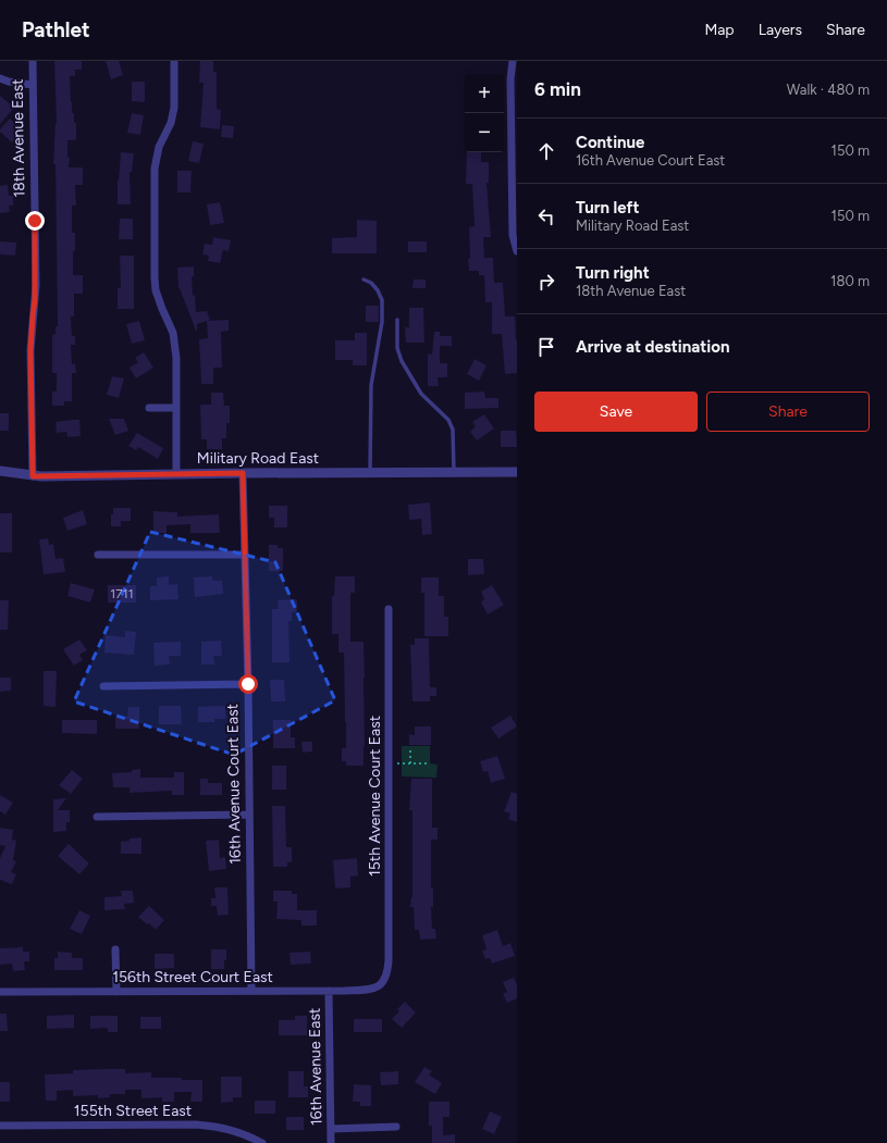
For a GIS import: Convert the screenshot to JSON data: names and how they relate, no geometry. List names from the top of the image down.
{
  "streets": {
    "street": [
      "18th Avenue East",
      "Military Road East",
      "16th Avenue Court East",
      "15th Avenue Court East",
      "156th Street Court East",
      "16th Avenue East",
      "155th Street East"
    ]
  },
  "crossings": [
    ["18th Avenue East", "Military Road East"],
    ["Military Road East", "16th Avenue Court East"],
    ["16th Avenue Court East", "156th Street Court East"],
    ["15th Avenue Court East", "156th Street Court East"],
    ["156th Street Court East", "16th Avenue East"]
  ],
  "house_numbers": ["1711"],
  "page": {
    "header": "Pathlet",
    "nav": ["Map", "Layers", "Share"],
    "heading": ["6 min", "Walk · 480 m"],
    "map_buttons": ["+", "−"],
    "list": [
      ["Continue", "16th Avenue Court East", "150 m"],
      ["Turn left", "Military Road East", "150 m"],
      ["Turn right", "18th Avenue East", "180 m"],
      "Arrive at destination"
    ],
    "buttons": ["Save", "Share"]
  }
}
